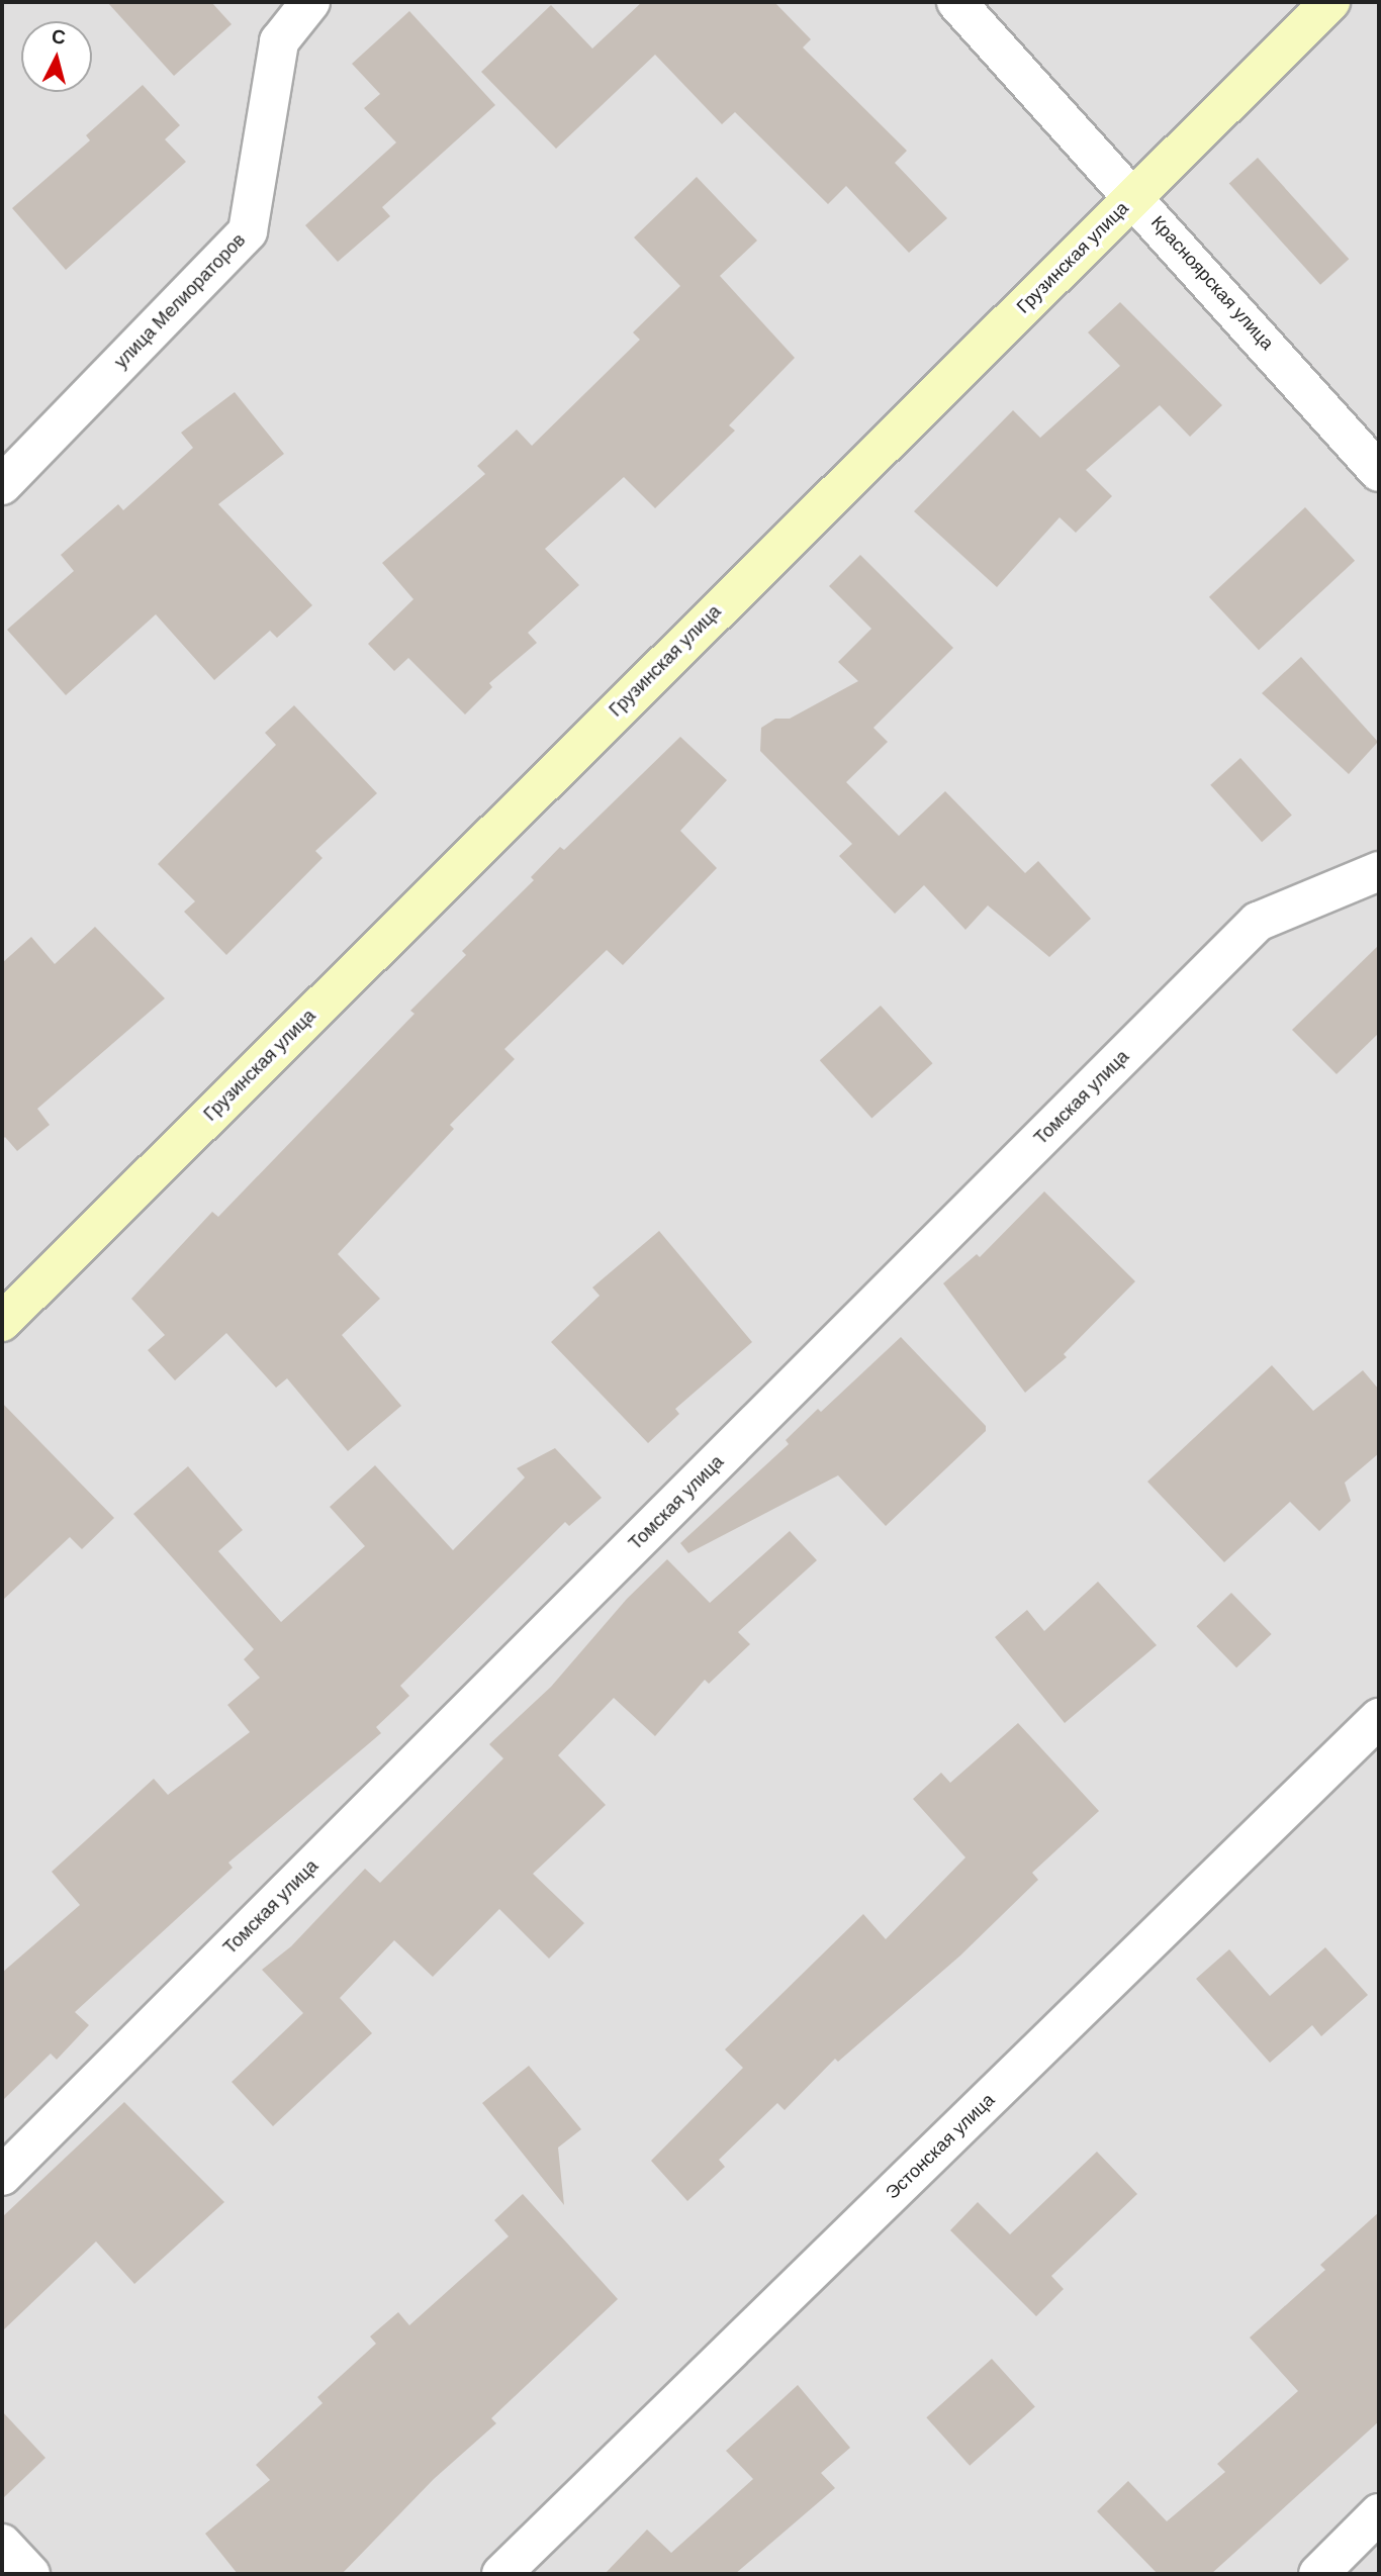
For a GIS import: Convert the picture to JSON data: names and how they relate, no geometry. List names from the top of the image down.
{
  "streets": {
    "main road": ["Грузинская улица"],
    "street": [
      "Красноярская улица",
      "улица Мелиораторов",
      "Томская улица",
      "Эстонская улица"
    ]
  },
  "crossings": [
    ["Грузинская улица", "Красноярская улица"]
  ],
  "north": "top"
}
